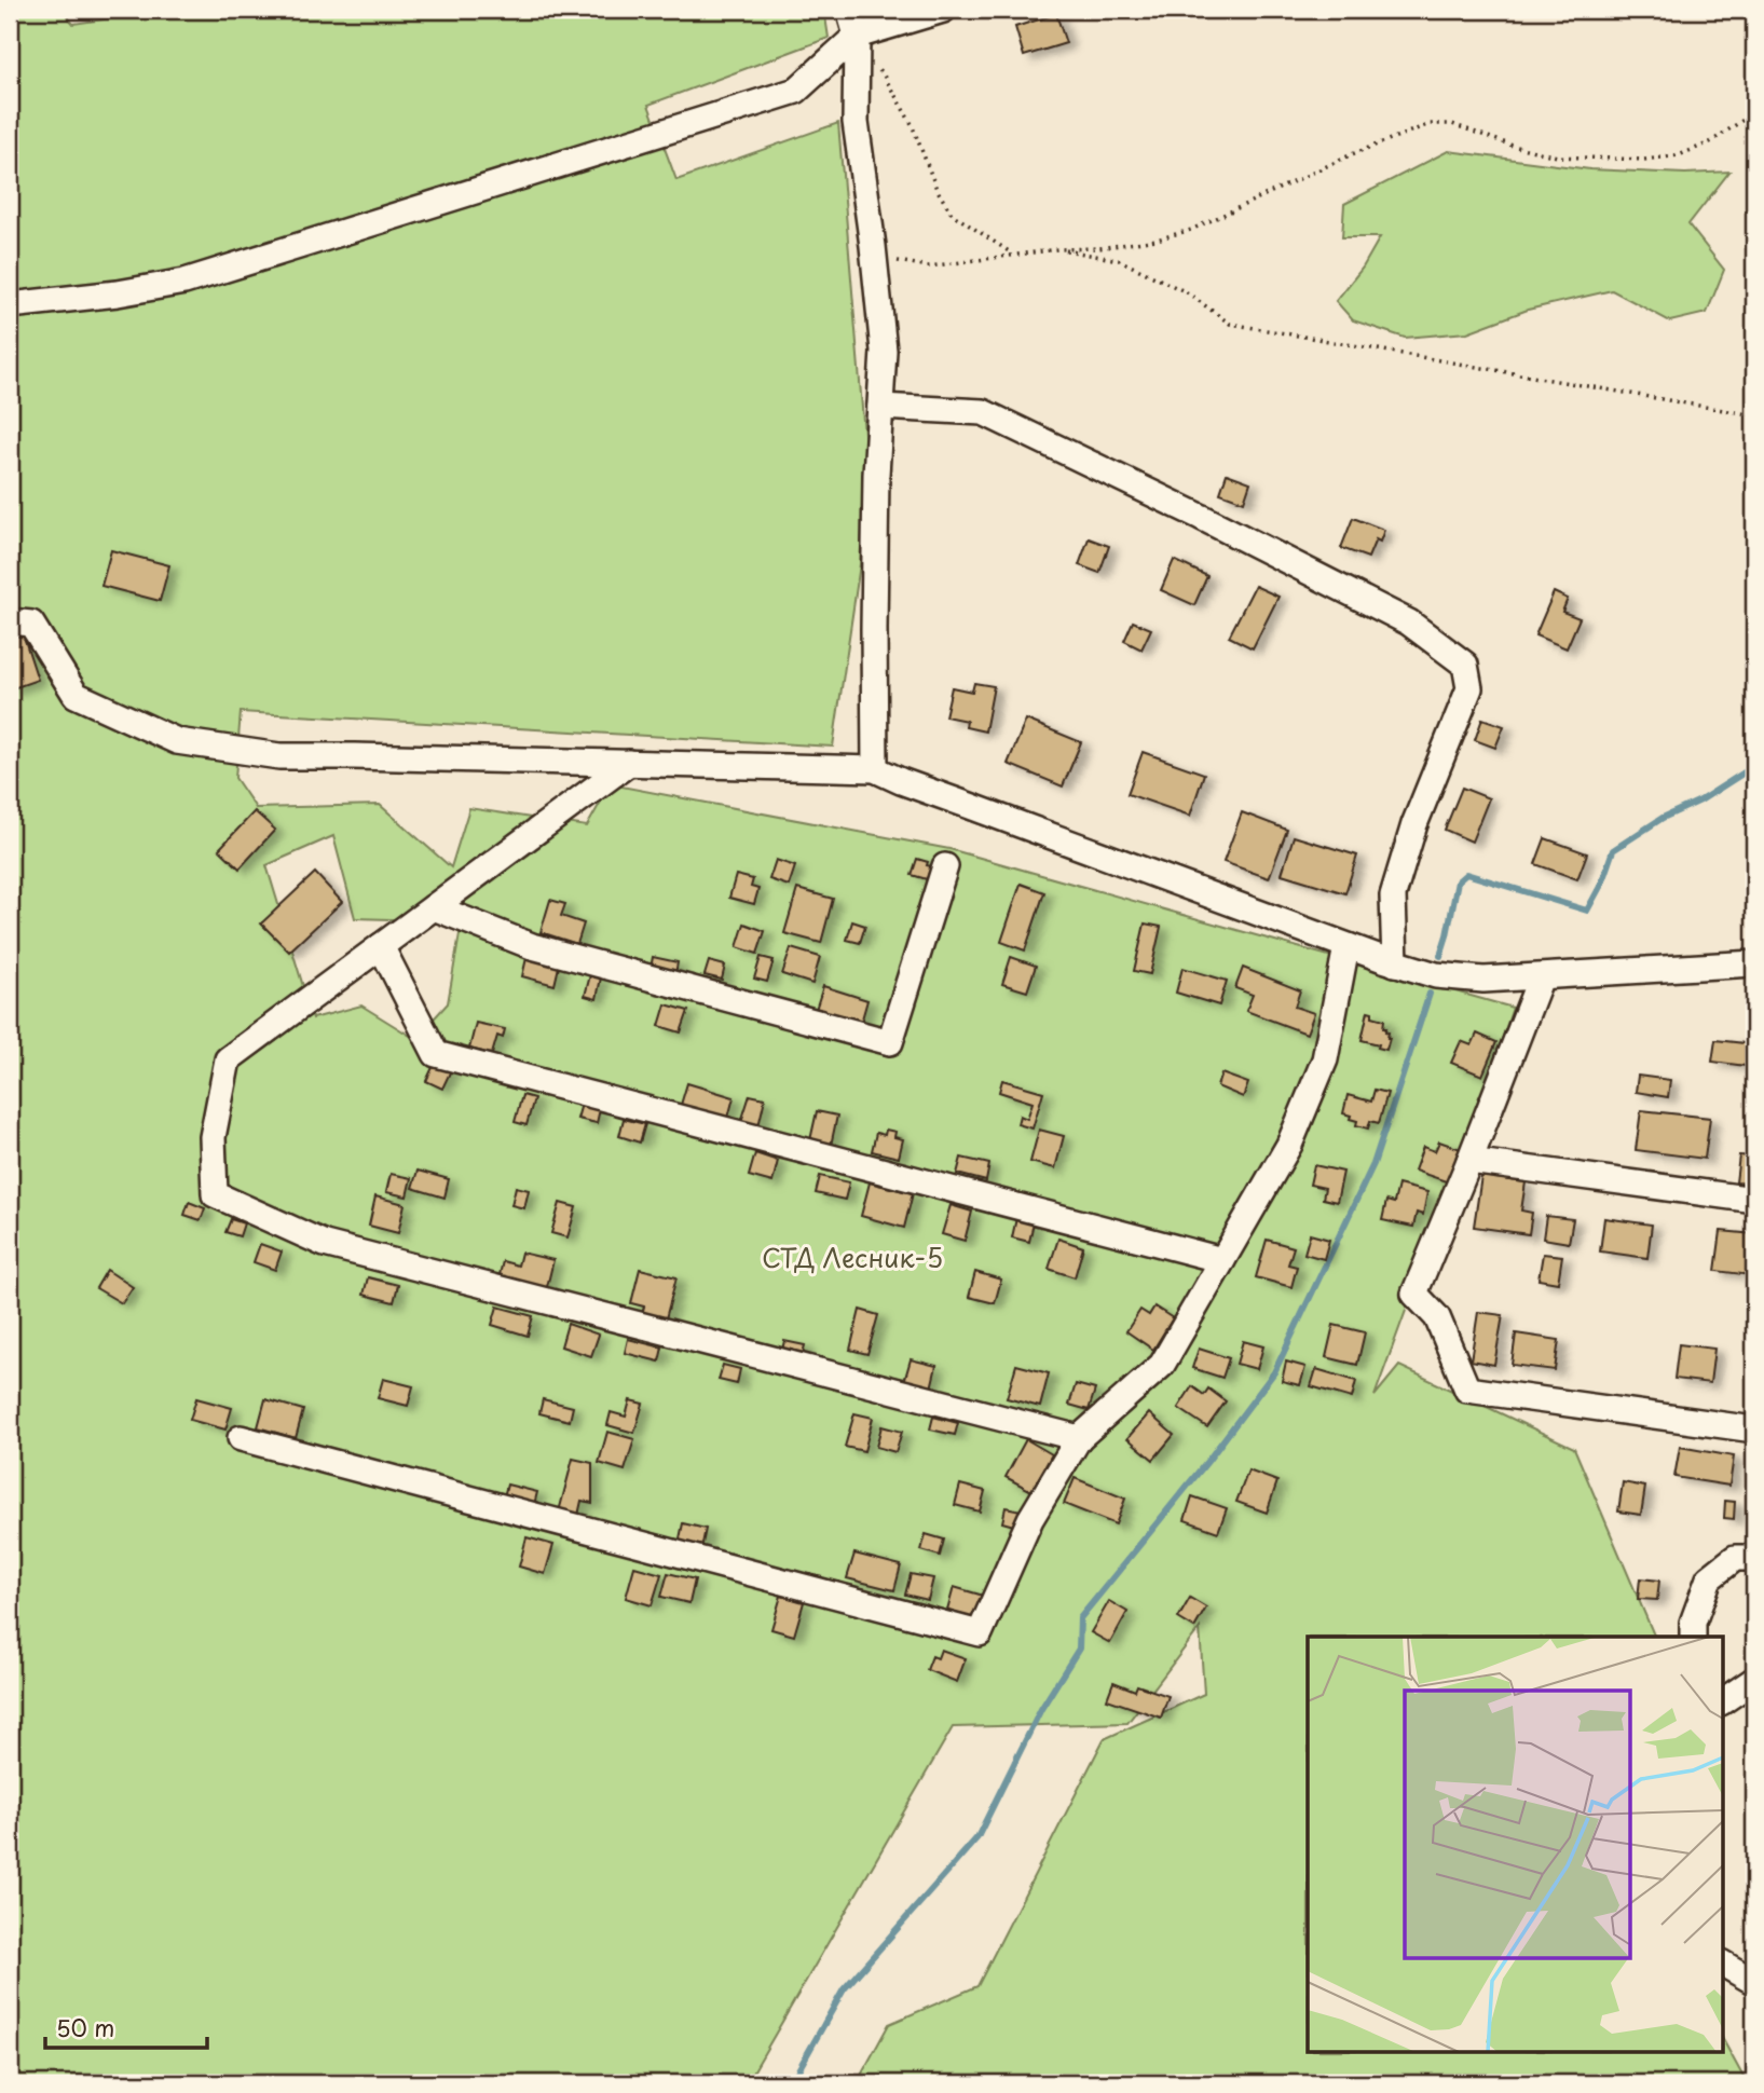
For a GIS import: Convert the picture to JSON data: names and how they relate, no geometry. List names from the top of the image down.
{
  "parks": ["СТД Лесник-5"],
  "scale_bar": "50 m"
}
